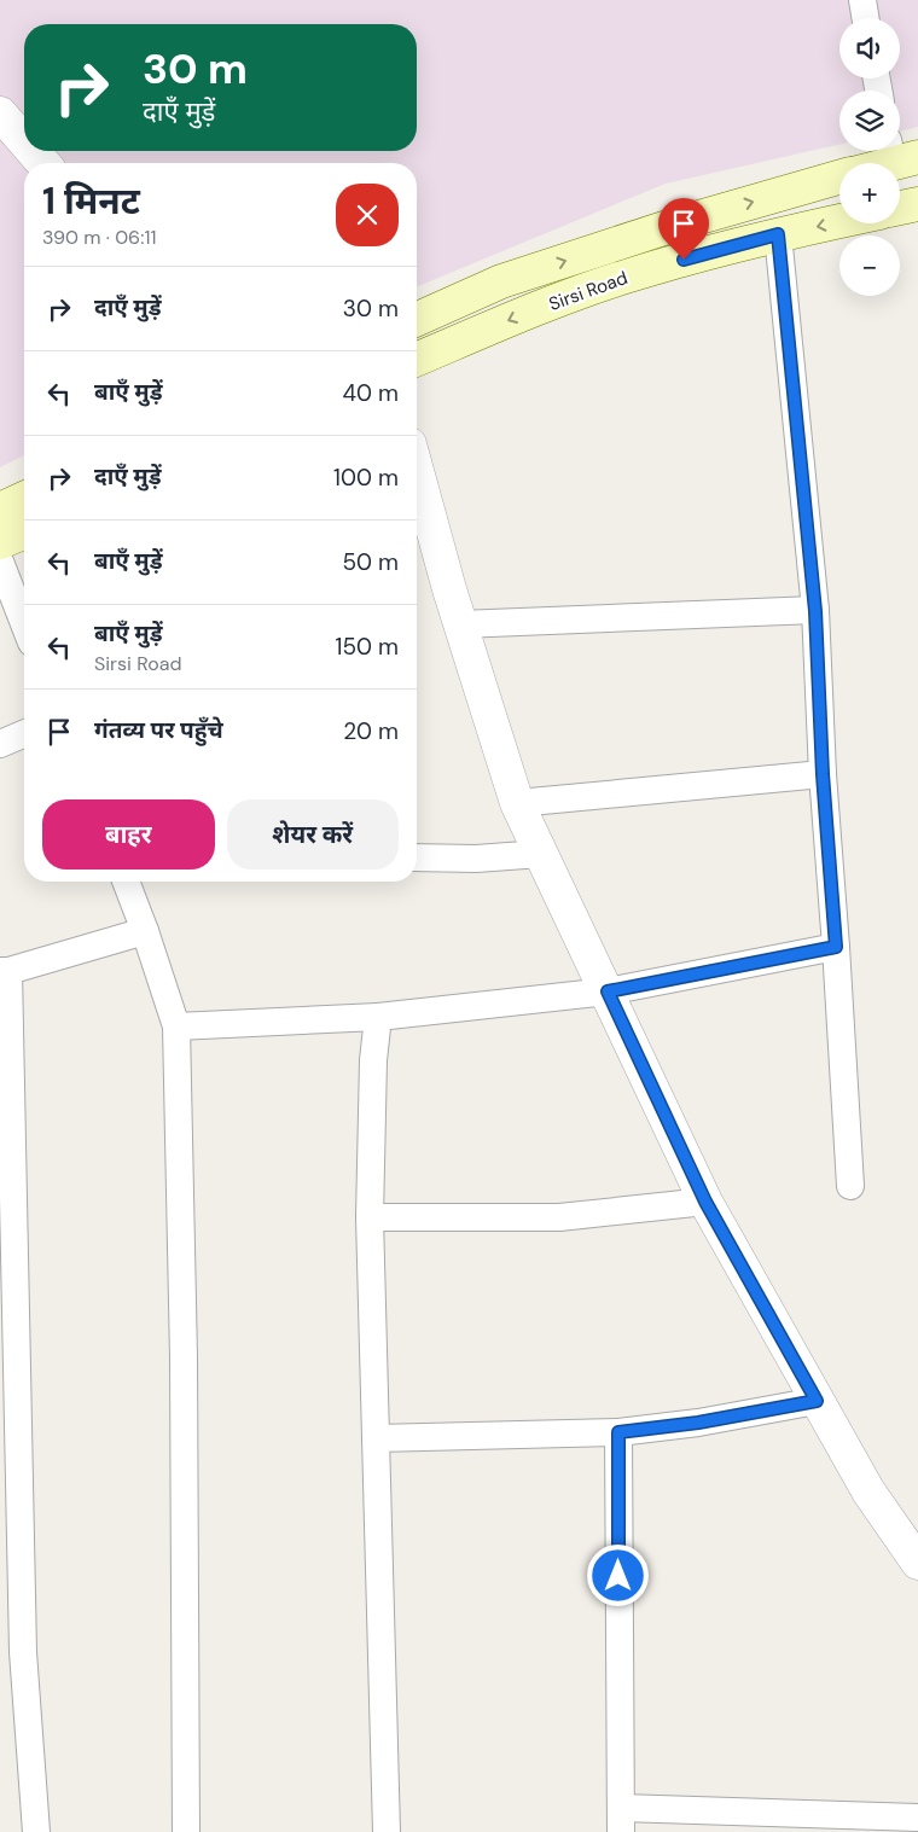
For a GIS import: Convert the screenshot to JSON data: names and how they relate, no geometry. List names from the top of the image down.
{
  "streets": {
    "main road": ["Sirsi Road"]
  },
  "page": {
    "map_buttons": ["+", "−"],
    "turn": ["30 m", "दाएँ मुड़ें"],
    "heading": ["1 मिनट", "390 m · 06:11"],
    "list": [
      {
        "name": "दाएँ मुड़ें",
        "value": "30 m"
      },
      {
        "name": "बाएँ मुड़ें",
        "value": "40 m"
      },
      {
        "name": "दाएँ मुड़ें",
        "value": "100 m"
      },
      {
        "name": "बाएँ मुड़ें",
        "value": "50 m"
      },
      {
        "name": "बाएँ मुड़ें",
        "note": "Sirsi Road",
        "value": "150 m"
      },
      {
        "name": "गंतव्य पर पहुँचे",
        "value": "20 m"
      }
    ],
    "buttons": ["बाहर", "शेयर करें"]
  }
}
